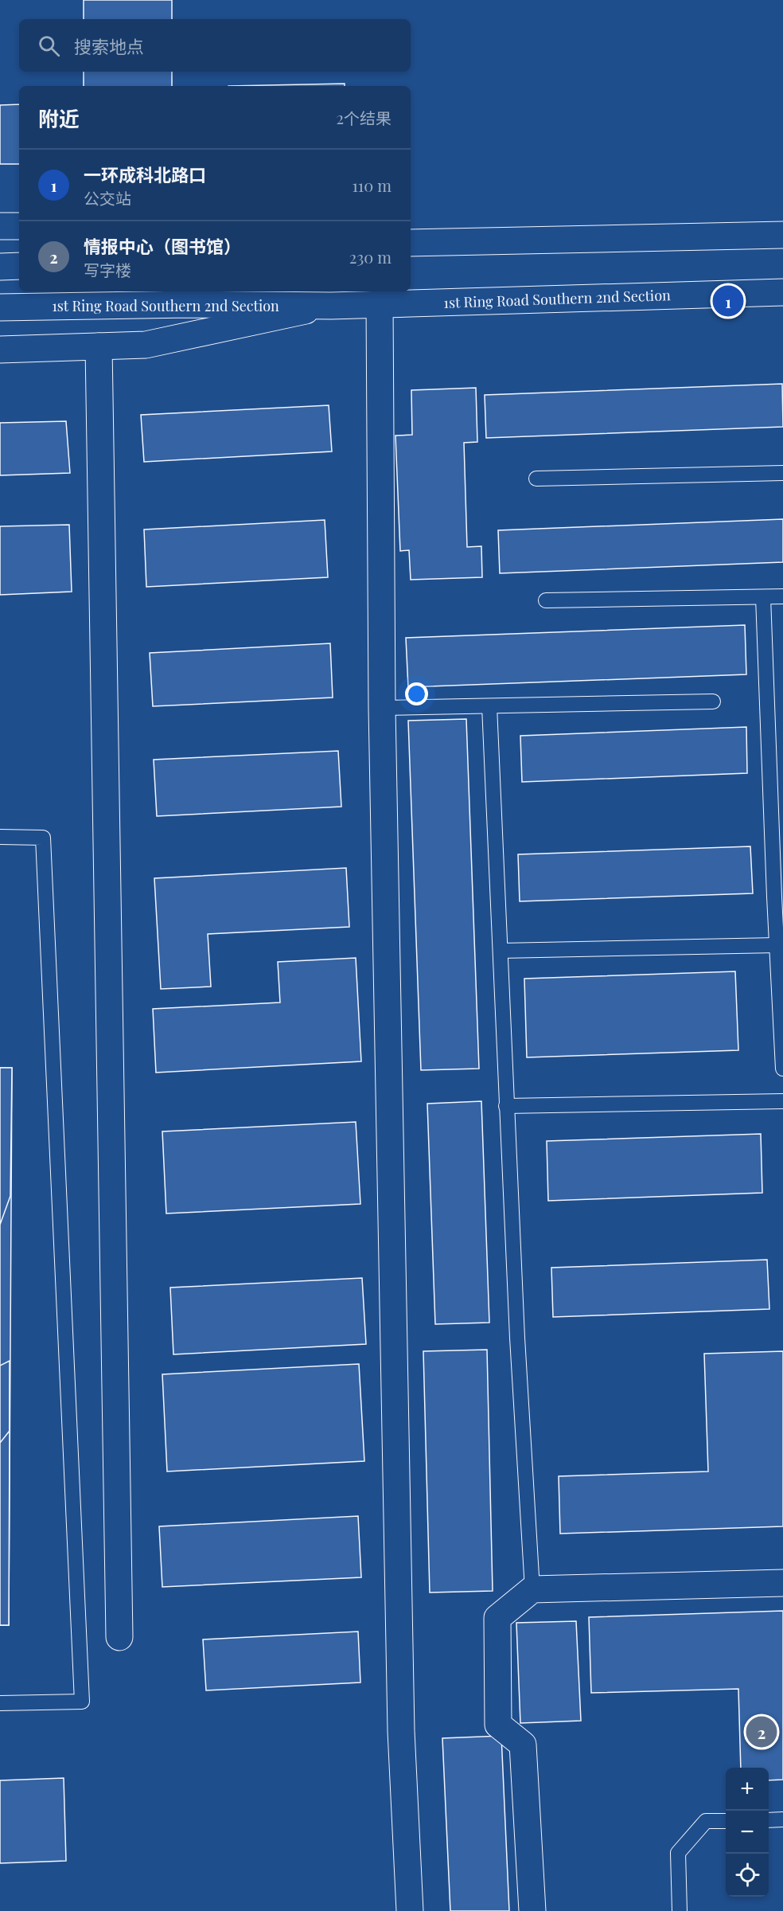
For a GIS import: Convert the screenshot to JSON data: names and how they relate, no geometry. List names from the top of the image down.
{
  "streets": {
    "street": ["1st Ring Road Southern 2nd Section"]
  },
  "page": {
    "search": "搜索地点",
    "heading": ["附近", "2个结果"],
    "list": [
      {
        "mark": "1",
        "name": "一环成科北路口",
        "note": "公交站",
        "value": "110 m"
      },
      {
        "mark": "2",
        "name": "情报中心（图书馆）",
        "note": "写字楼",
        "value": "230 m"
      }
    ],
    "pins": ["1", "2"],
    "map_buttons": ["+", "−"]
  }
}
